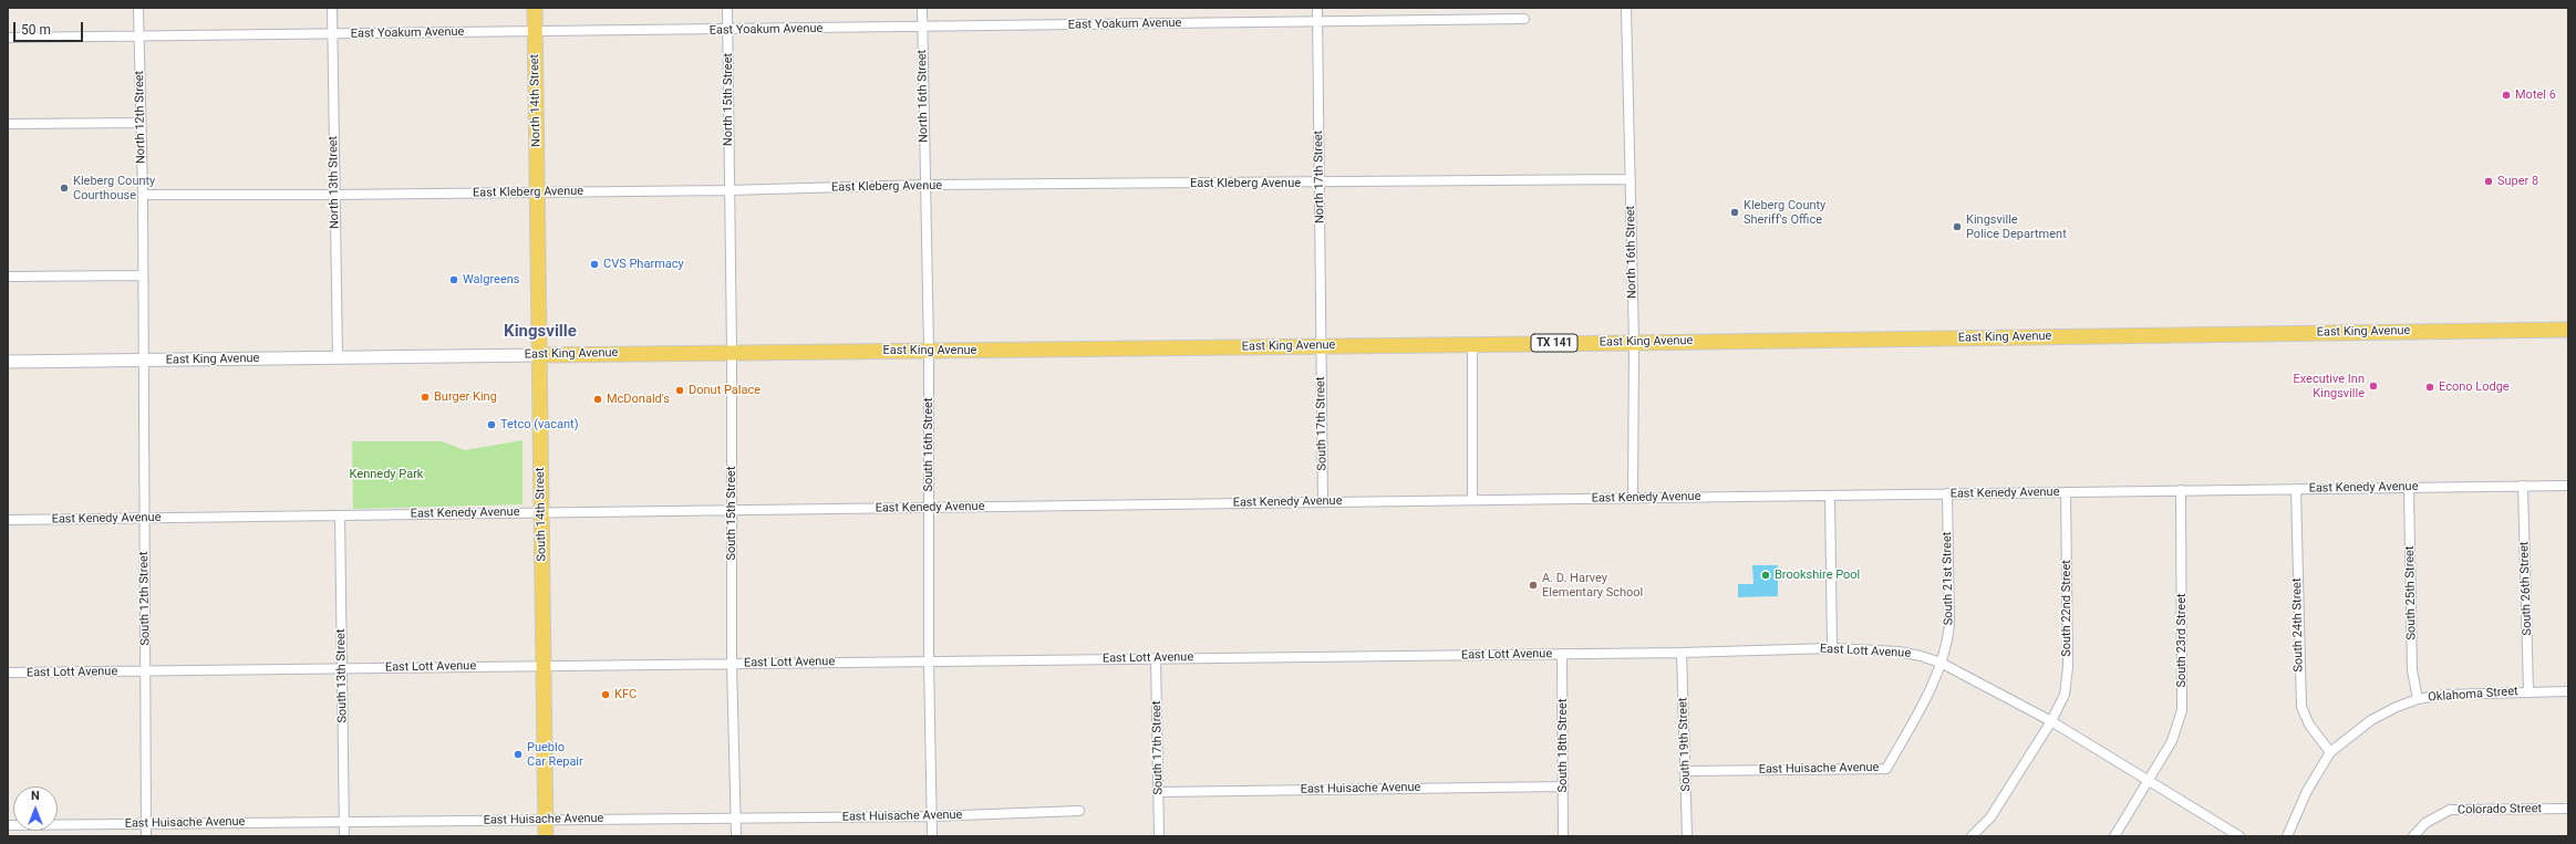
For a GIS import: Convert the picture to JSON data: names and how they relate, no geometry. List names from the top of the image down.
{
  "streets": {
    "main road": [
      "North 14th Street",
      "East King Avenue",
      "TX 141",
      "South 14th Street"
    ],
    "street": [
      "East Yoakum Avenue",
      "North 16th Street",
      "North 15th Street",
      "North 12th Street",
      "North 17th Street",
      "North 13th Street",
      "East Kleberg Avenue",
      "South 17th Street",
      "South 16th Street",
      "East Kenedy Avenue",
      "South 15th Street",
      "South 21st Street",
      "South 26th Street",
      "South 25th Street",
      "South 12th Street",
      "South 22nd Street",
      "South 24th Street",
      "South 23rd Street",
      "East Lott Avenue",
      "South 13th Street",
      "Oklahoma Street",
      "South 19th Street",
      "South 18th Street",
      "East Huisache Avenue",
      "Colorado Street"
    ]
  },
  "crossings": [
    ["East Yoakum Avenue", "North 16th Street"],
    ["East Yoakum Avenue", "North 15th Street"],
    ["East Yoakum Avenue", "North 14th Street"],
    ["East Yoakum Avenue", "North 12th Street"],
    ["East Yoakum Avenue", "North 17th Street"],
    ["East Yoakum Avenue", "North 13th Street"],
    ["North 16th Street", "East Kleberg Avenue"],
    ["North 16th Street", "East King Avenue"],
    ["North 16th Street", "South 16th Street"],
    ["North 16th Street", "East Kenedy Avenue"],
    ["North 15th Street", "East Kleberg Avenue"],
    ["North 15th Street", "South 15th Street"],
    ["North 14th Street", "East Kleberg Avenue"],
    ["North 14th Street", "South 14th Street"],
    ["North 12th Street", "East Kleberg Avenue"],
    ["North 12th Street", "East King Avenue"],
    ["North 12th Street", "South 12th Street"],
    ["North 17th Street", "East Kleberg Avenue"],
    ["North 17th Street", "East King Avenue"],
    ["North 17th Street", "South 17th Street"],
    ["North 13th Street", "East Kleberg Avenue"],
    ["North 13th Street", "East King Avenue"],
    ["East Kleberg Avenue", "South 16th Street"],
    ["East Kleberg Avenue", "South 15th Street"],
    ["East Kleberg Avenue", "South 14th Street"],
    ["East King Avenue", "South 17th Street"],
    ["East King Avenue", "South 16th Street"],
    ["East King Avenue", "South 15th Street"],
    ["East King Avenue", "South 14th Street"],
    ["East King Avenue", "South 12th Street"],
    ["South 17th Street", "East Kenedy Avenue"],
    ["South 17th Street", "East Lott Avenue"],
    ["South 17th Street", "East Huisache Avenue"],
    ["South 16th Street", "East Kenedy Avenue"],
    ["South 16th Street", "East Lott Avenue"],
    ["South 16th Street", "East Huisache Avenue"],
    ["East Kenedy Avenue", "South 15th Street"],
    ["East Kenedy Avenue", "South 14th Street"],
    ["East Kenedy Avenue", "South 21st Street"],
    ["East Kenedy Avenue", "South 26th Street"],
    ["East Kenedy Avenue", "South 25th Street"],
    ["East Kenedy Avenue", "South 12th Street"],
    ["East Kenedy Avenue", "South 22nd Street"],
    ["East Kenedy Avenue", "South 24th Street"],
    ["East Kenedy Avenue", "South 23rd Street"],
    ["East Kenedy Avenue", "South 13th Street"],
    ["South 15th Street", "East Lott Avenue"],
    ["South 15th Street", "East Huisache Avenue"],
    ["South 14th Street", "East Lott Avenue"],
    ["South 14th Street", "East Huisache Avenue"],
    ["South 21st Street", "East Lott Avenue"],
    ["South 21st Street", "East Huisache Avenue"],
    ["South 26th Street", "Oklahoma Street"],
    ["South 25th Street", "Oklahoma Street"],
    ["South 12th Street", "East Lott Avenue"],
    ["South 12th Street", "East Huisache Avenue"],
    ["South 22nd Street", "East Lott Avenue"],
    ["South 24th Street", "Oklahoma Street"],
    ["South 23rd Street", "East Lott Avenue"],
    ["East Lott Avenue", "South 13th Street"],
    ["East Lott Avenue", "South 19th Street"],
    ["East Lott Avenue", "South 18th Street"],
    ["East Lott Avenue", "East Huisache Avenue"],
    ["South 13th Street", "East Huisache Avenue"],
    ["South 19th Street", "East Huisache Avenue"],
    ["South 18th Street", "East Huisache Avenue"]
  ],
  "districts": ["Kingsville"],
  "parks": ["Kennedy Park"],
  "places": [
    "Motel 6",
    "Super 8",
    "Kleberg County Courthouse",
    "Kleberg County Sheriff's Office",
    "Kingsville Police Department",
    "CVS Pharmacy",
    "Walgreens",
    "Executive Inn Kingsville",
    "Econo Lodge",
    "Donut Palace",
    "Burger King",
    "McDonald's",
    "Tetco (vacant)",
    "Brookshire Pool",
    "A. D. Harvey Elementary School",
    "KFC",
    "Pueblo Car Repair"
  ],
  "scale_bar": "50 m",
  "north": "top"
}
